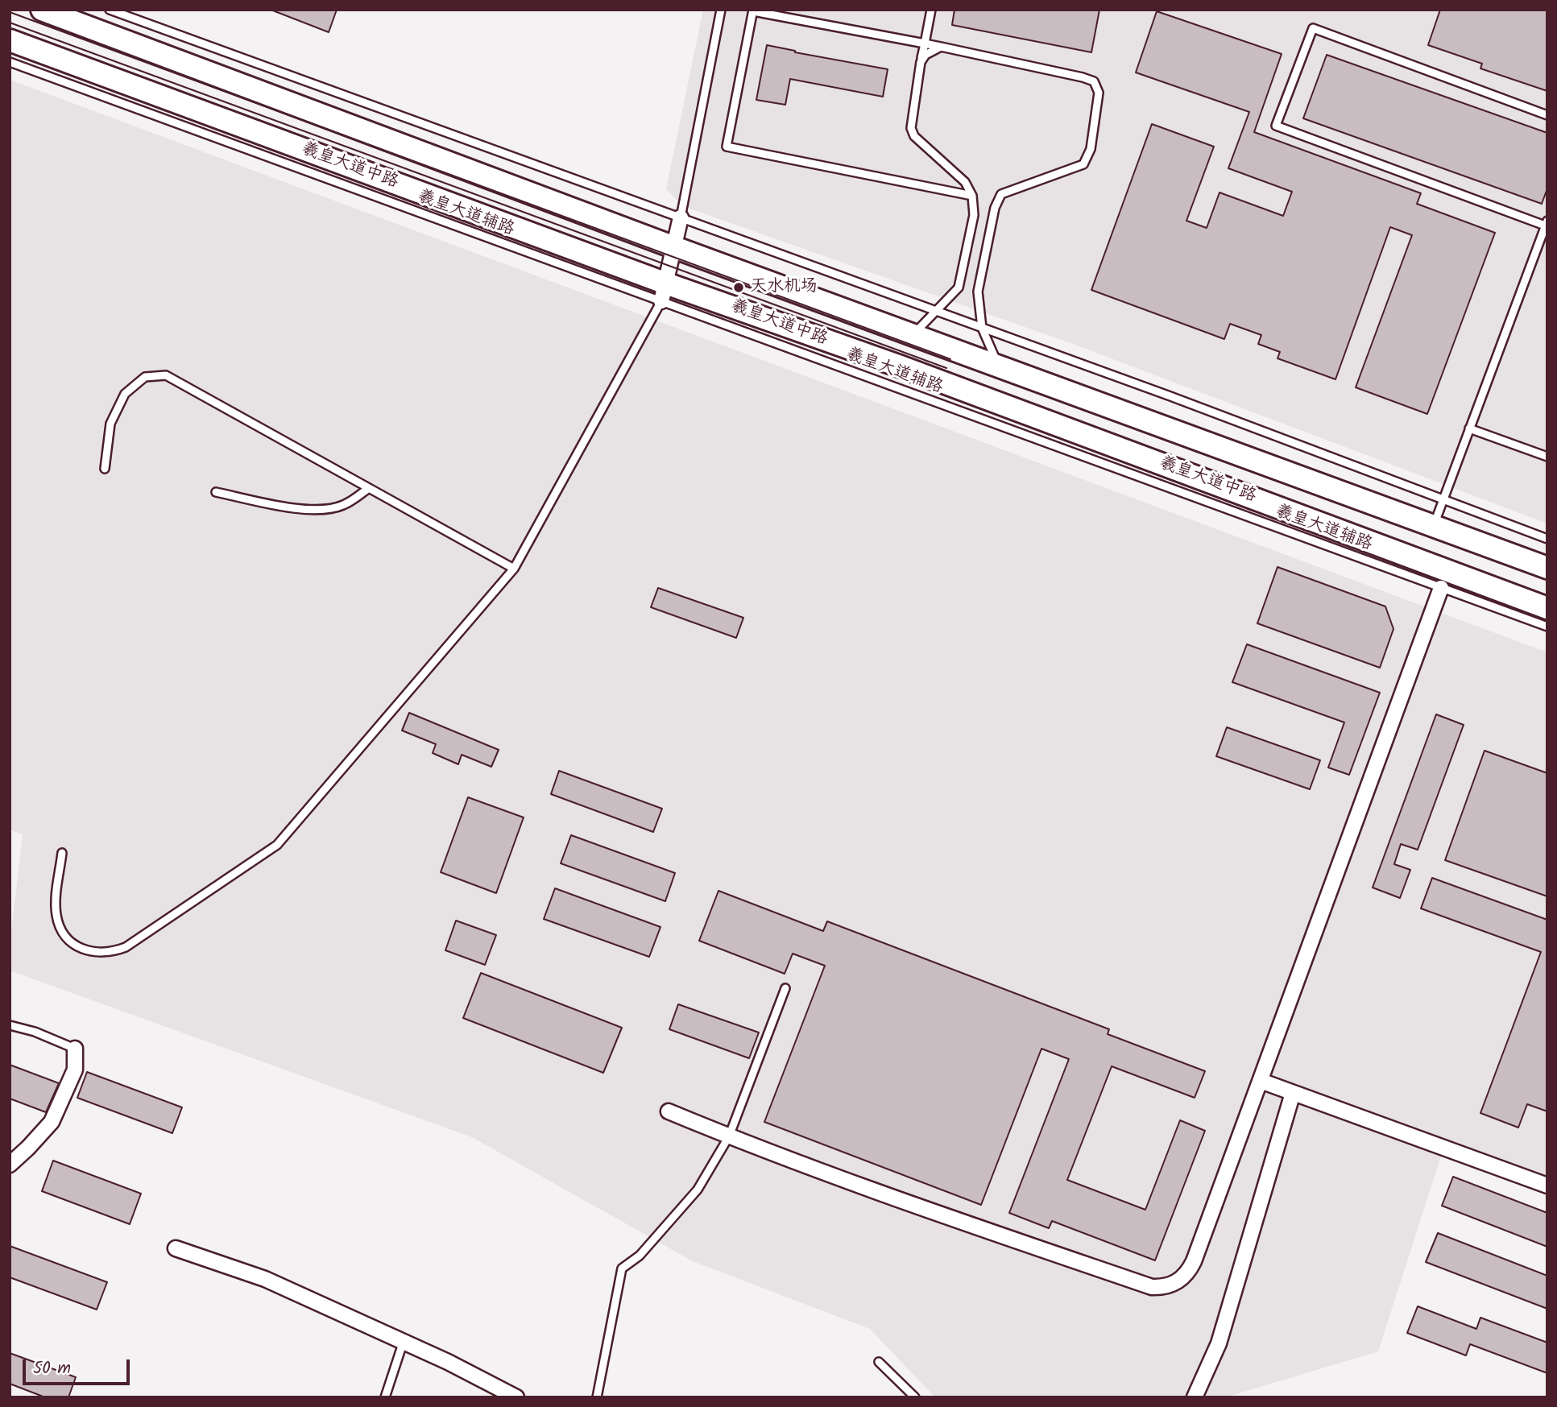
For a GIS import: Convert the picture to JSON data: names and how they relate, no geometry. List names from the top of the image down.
{
  "streets": {
    "main road": ["羲皇大道中路"],
    "lane": ["羲皇大道辅路"]
  },
  "crossings": [
    ["羲皇大道中路", "羲皇大道辅路"]
  ],
  "places": ["天水机场"],
  "scale_bar": "50 m"
}
